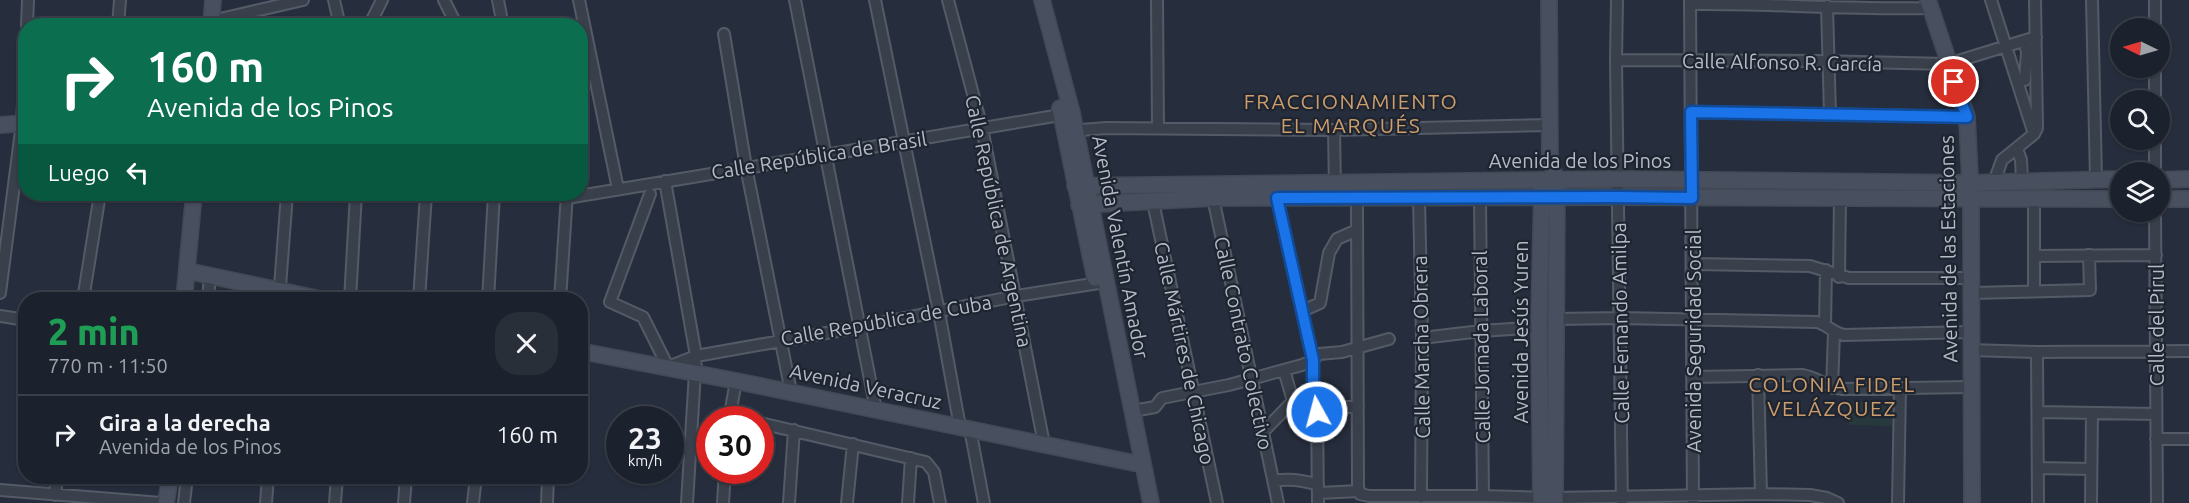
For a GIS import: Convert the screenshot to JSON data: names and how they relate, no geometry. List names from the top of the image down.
{
  "streets": {
    "main road": [
      "Avenida de los Pinos",
      "Avenida Valentín Amador",
      "Avenida de las Estaciones",
      "Avenida Jesús Yuren",
      "Avenida Veracruz"
    ],
    "street": [
      "Calle Alfonso R. García",
      "Calle República de Brasil",
      "Calle República de Argentina",
      "Calle República de Cuba",
      "Calle Fernando Amilpa",
      "Calle del Pirul",
      "Avenida Seguridad Social",
      "Calle Contrato Colectivo",
      "Calle Marcha Obrera",
      "Calle Jornada Laboral",
      "Calle Mártires de Chicago"
    ]
  },
  "crossings": [
    ["Calle Alfonso R. García", "Avenida de las Estaciones"],
    ["Calle Alfonso R. García", "Calle Fernando Amilpa"],
    ["Calle Alfonso R. García", "Avenida Seguridad Social"],
    ["Calle República de Brasil", "Calle República de Argentina"],
    ["Calle República de Brasil", "Avenida Valentín Amador"],
    ["Avenida de los Pinos", "Avenida Valentín Amador"],
    ["Avenida de los Pinos", "Avenida de las Estaciones"],
    ["Avenida de los Pinos", "Calle Fernando Amilpa"],
    ["Avenida de los Pinos", "Avenida Jesús Yuren"],
    ["Avenida de los Pinos", "Avenida Seguridad Social"],
    ["Avenida de los Pinos", "Calle Contrato Colectivo"],
    ["Avenida de los Pinos", "Calle Marcha Obrera"],
    ["Avenida de los Pinos", "Calle Jornada Laboral"],
    ["Avenida de los Pinos", "Calle Mártires de Chicago"],
    ["Calle República de Argentina", "Calle República de Cuba"],
    ["Calle República de Argentina", "Avenida Veracruz"],
    ["Avenida Valentín Amador", "Calle República de Cuba"],
    ["Avenida Valentín Amador", "Avenida Veracruz"],
    ["Calle República de Cuba", "Avenida Veracruz"]
  ],
  "districts": ["FRACCIONAMIENTO EL MARQUÉS", "COLONIA FIDEL VELÁZQUEZ"],
  "north": "left",
  "page": {
    "turn": ["160 m", "Avenida de los Pinos"],
    "then": "Luego",
    "heading": ["2 min", "770 m · 11:50"],
    "list": [
      {
        "name": "Gira a la derecha",
        "note": "Avenida de los Pinos",
        "value": "160 m"
      }
    ],
    "speed": "23 km/h",
    "limit": "30"
  }
}
